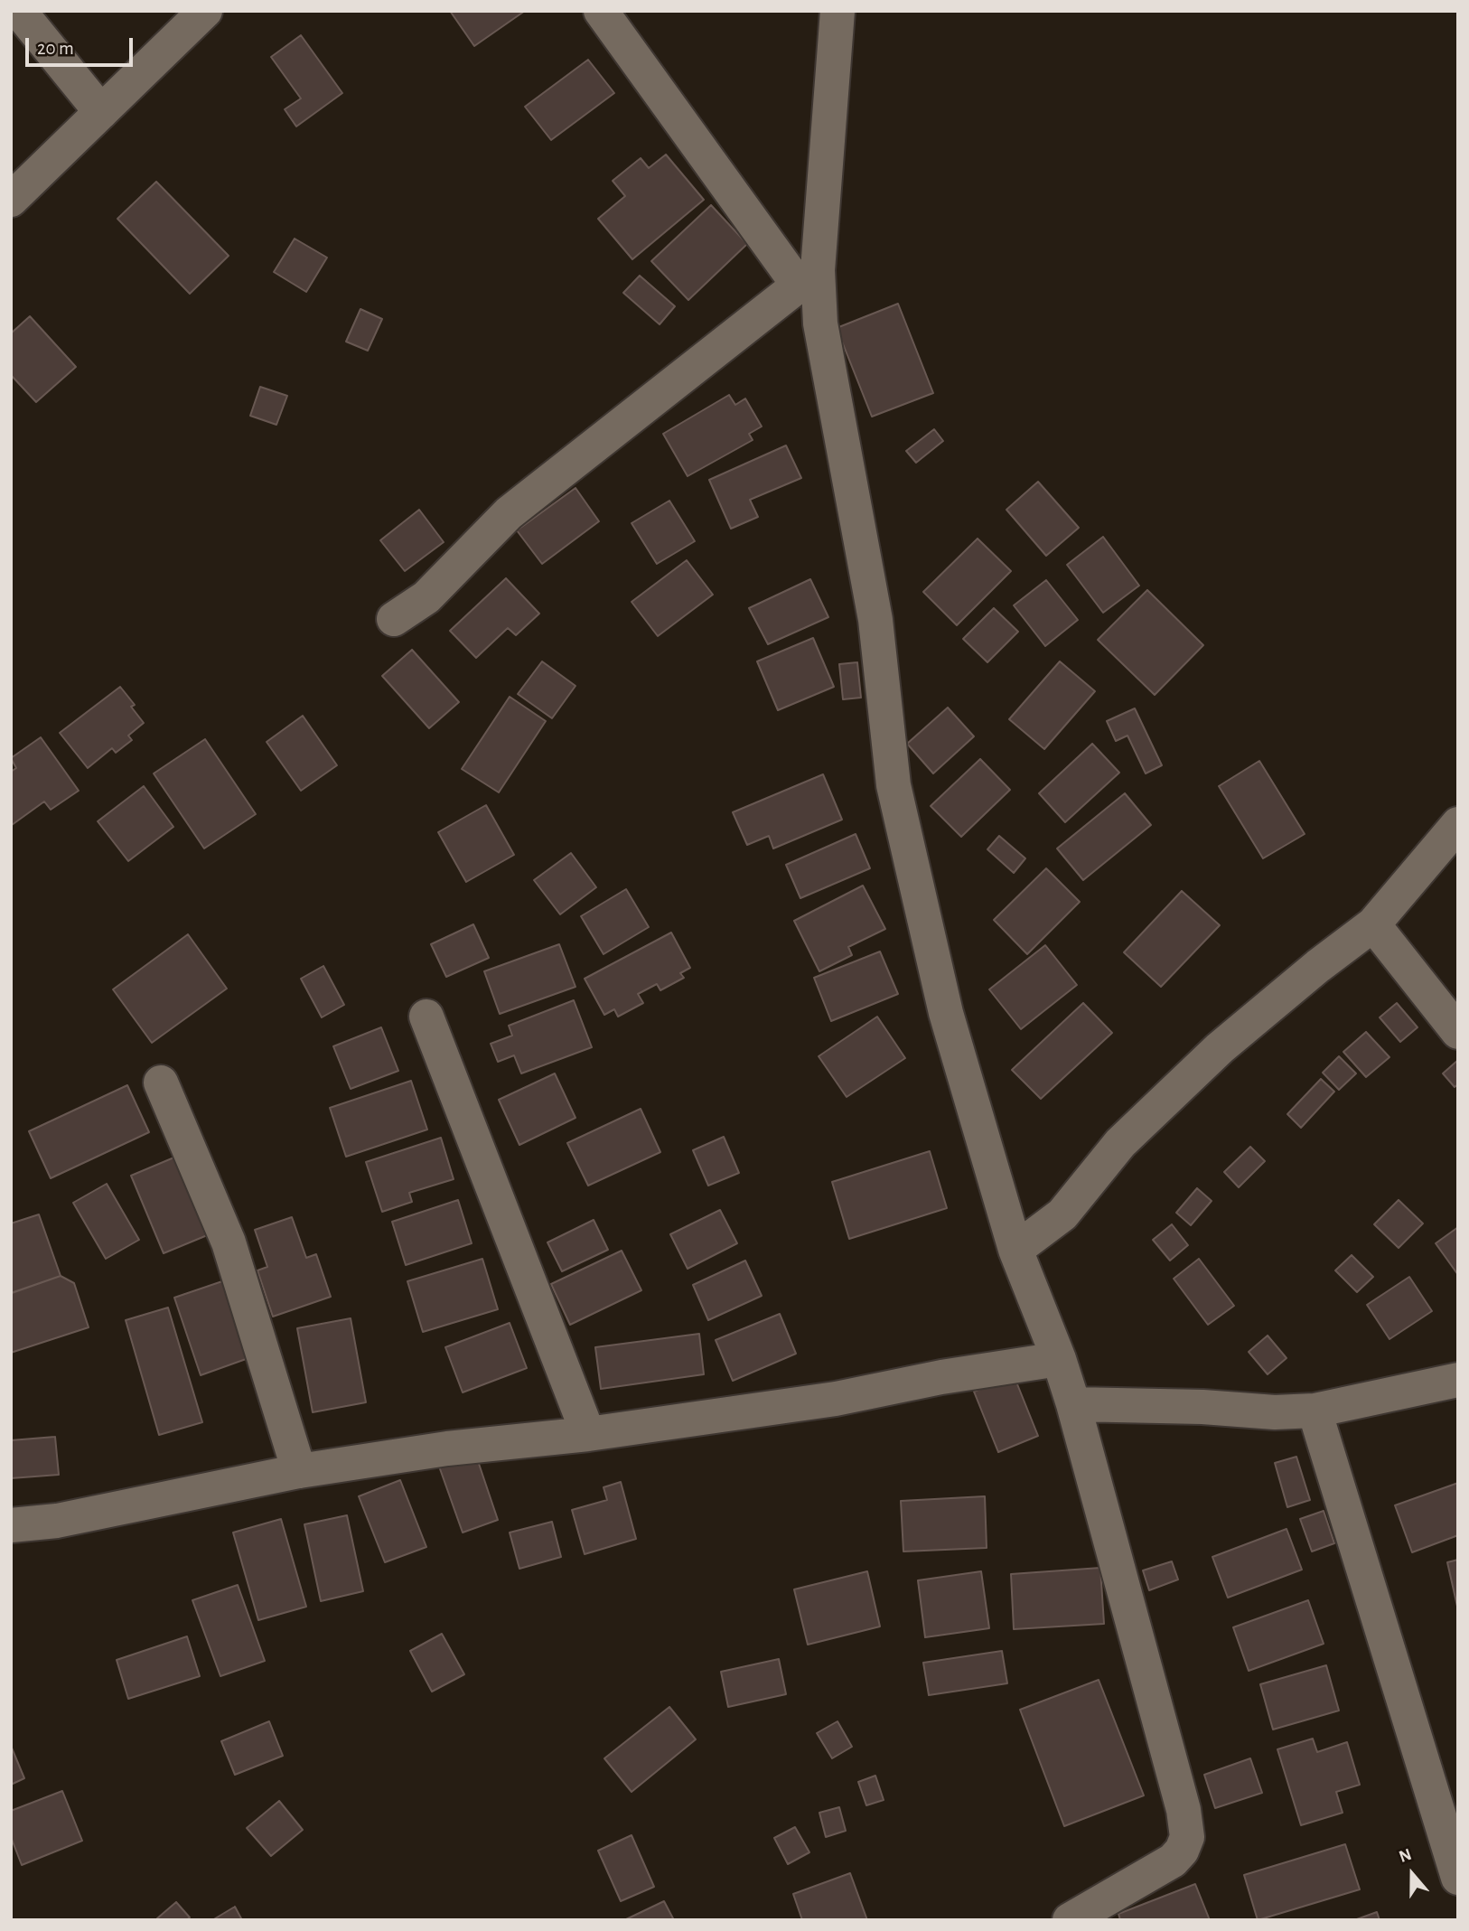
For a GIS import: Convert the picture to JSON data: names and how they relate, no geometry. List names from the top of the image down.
{
  "scale_bar": "20 m",
  "north": "top"
}
